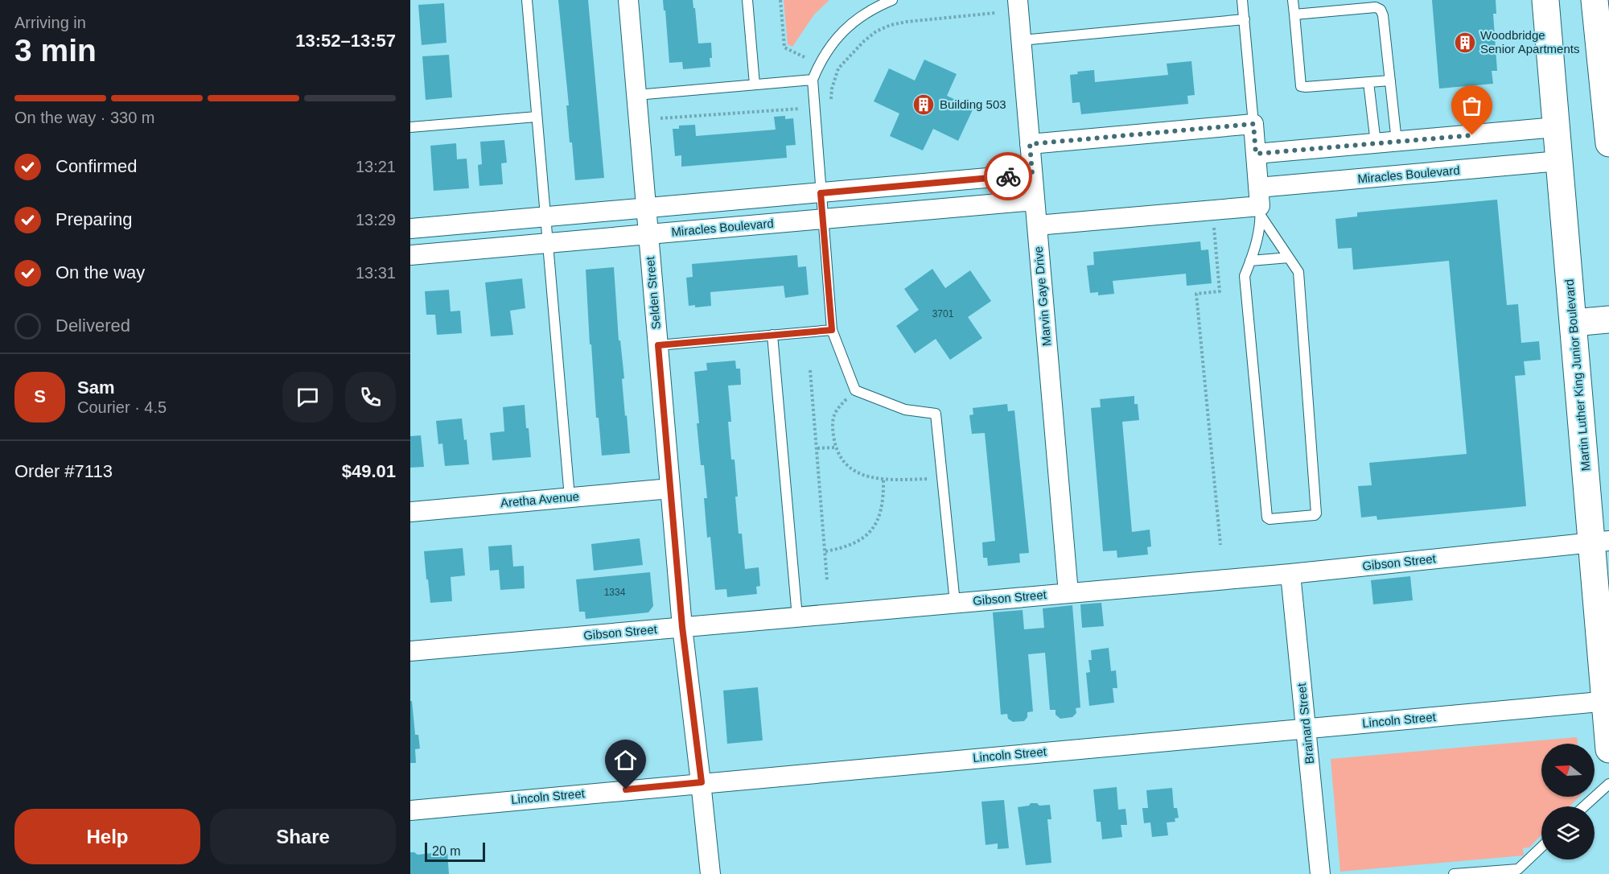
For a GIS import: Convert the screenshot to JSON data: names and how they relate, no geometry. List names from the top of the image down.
{
  "streets": {
    "main road": ["Martin Luther King Junior Boulevard"],
    "street": [
      "Miracles Boulevard",
      "Selden Street",
      "Marvin Gaye Drive",
      "Aretha Avenue",
      "Gibson Street",
      "Lincoln Street",
      "Brainard Street"
    ]
  },
  "crossings": [
    ["Miracles Boulevard", "Selden Street"],
    ["Miracles Boulevard", "Marvin Gaye Drive"],
    ["Miracles Boulevard", "Martin Luther King Junior Boulevard"],
    ["Selden Street", "Aretha Avenue"],
    ["Selden Street", "Gibson Street"],
    ["Selden Street", "Lincoln Street"],
    ["Marvin Gaye Drive", "Gibson Street"],
    ["Martin Luther King Junior Boulevard", "Gibson Street"],
    ["Martin Luther King Junior Boulevard", "Lincoln Street"],
    ["Gibson Street", "Brainard Street"],
    ["Lincoln Street", "Brainard Street"]
  ],
  "places": {
    "building": ["Woodbridge Senior Apartments", "Building 503"]
  },
  "house_numbers": ["3701", "1334"],
  "scale_bar": "20 m",
  "north": "left",
  "page": {
    "heading": ["3 min", "Arriving in", "13:52–13:57"],
    "panel": [
      "Sam",
      "Courier · 4.5",
      "Order #7113",
      "$49.01"
    ],
    "bar": "On the way · 330 m",
    "list": [
      ["Confirmed", "13:21"],
      ["Preparing", "13:29"],
      ["On the way", "13:31"],
      "Delivered"
    ],
    "round": "S",
    "buttons": ["Help", "Share"],
    "scale": "20 m"
  }
}
